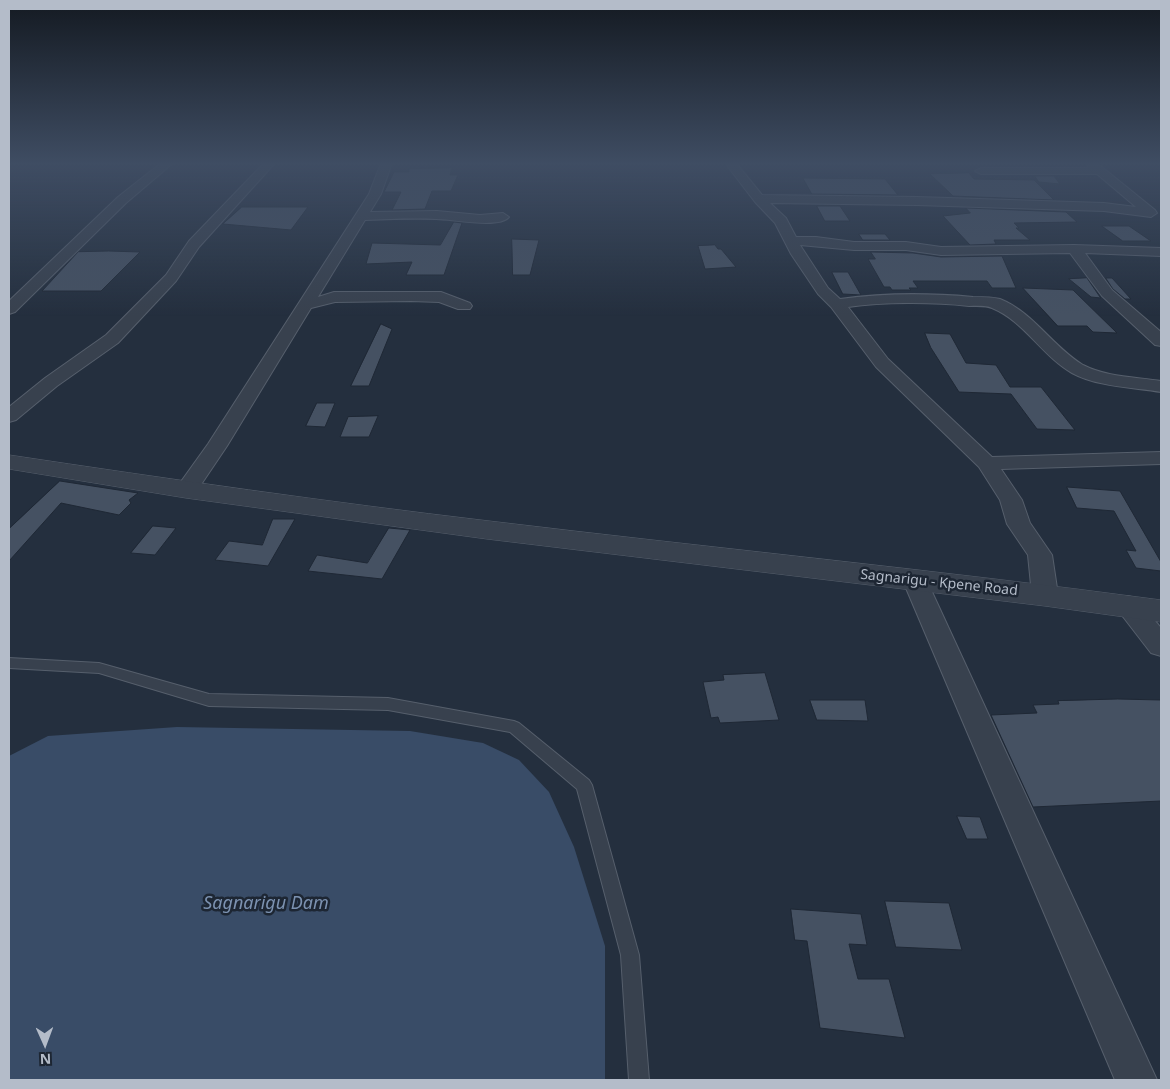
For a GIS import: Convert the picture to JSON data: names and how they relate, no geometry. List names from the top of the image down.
{
  "streets": {
    "street": ["Sagnarigu - Kpene Road"]
  },
  "water": ["Sagnarigu Dam"],
  "north": "bottom"
}
